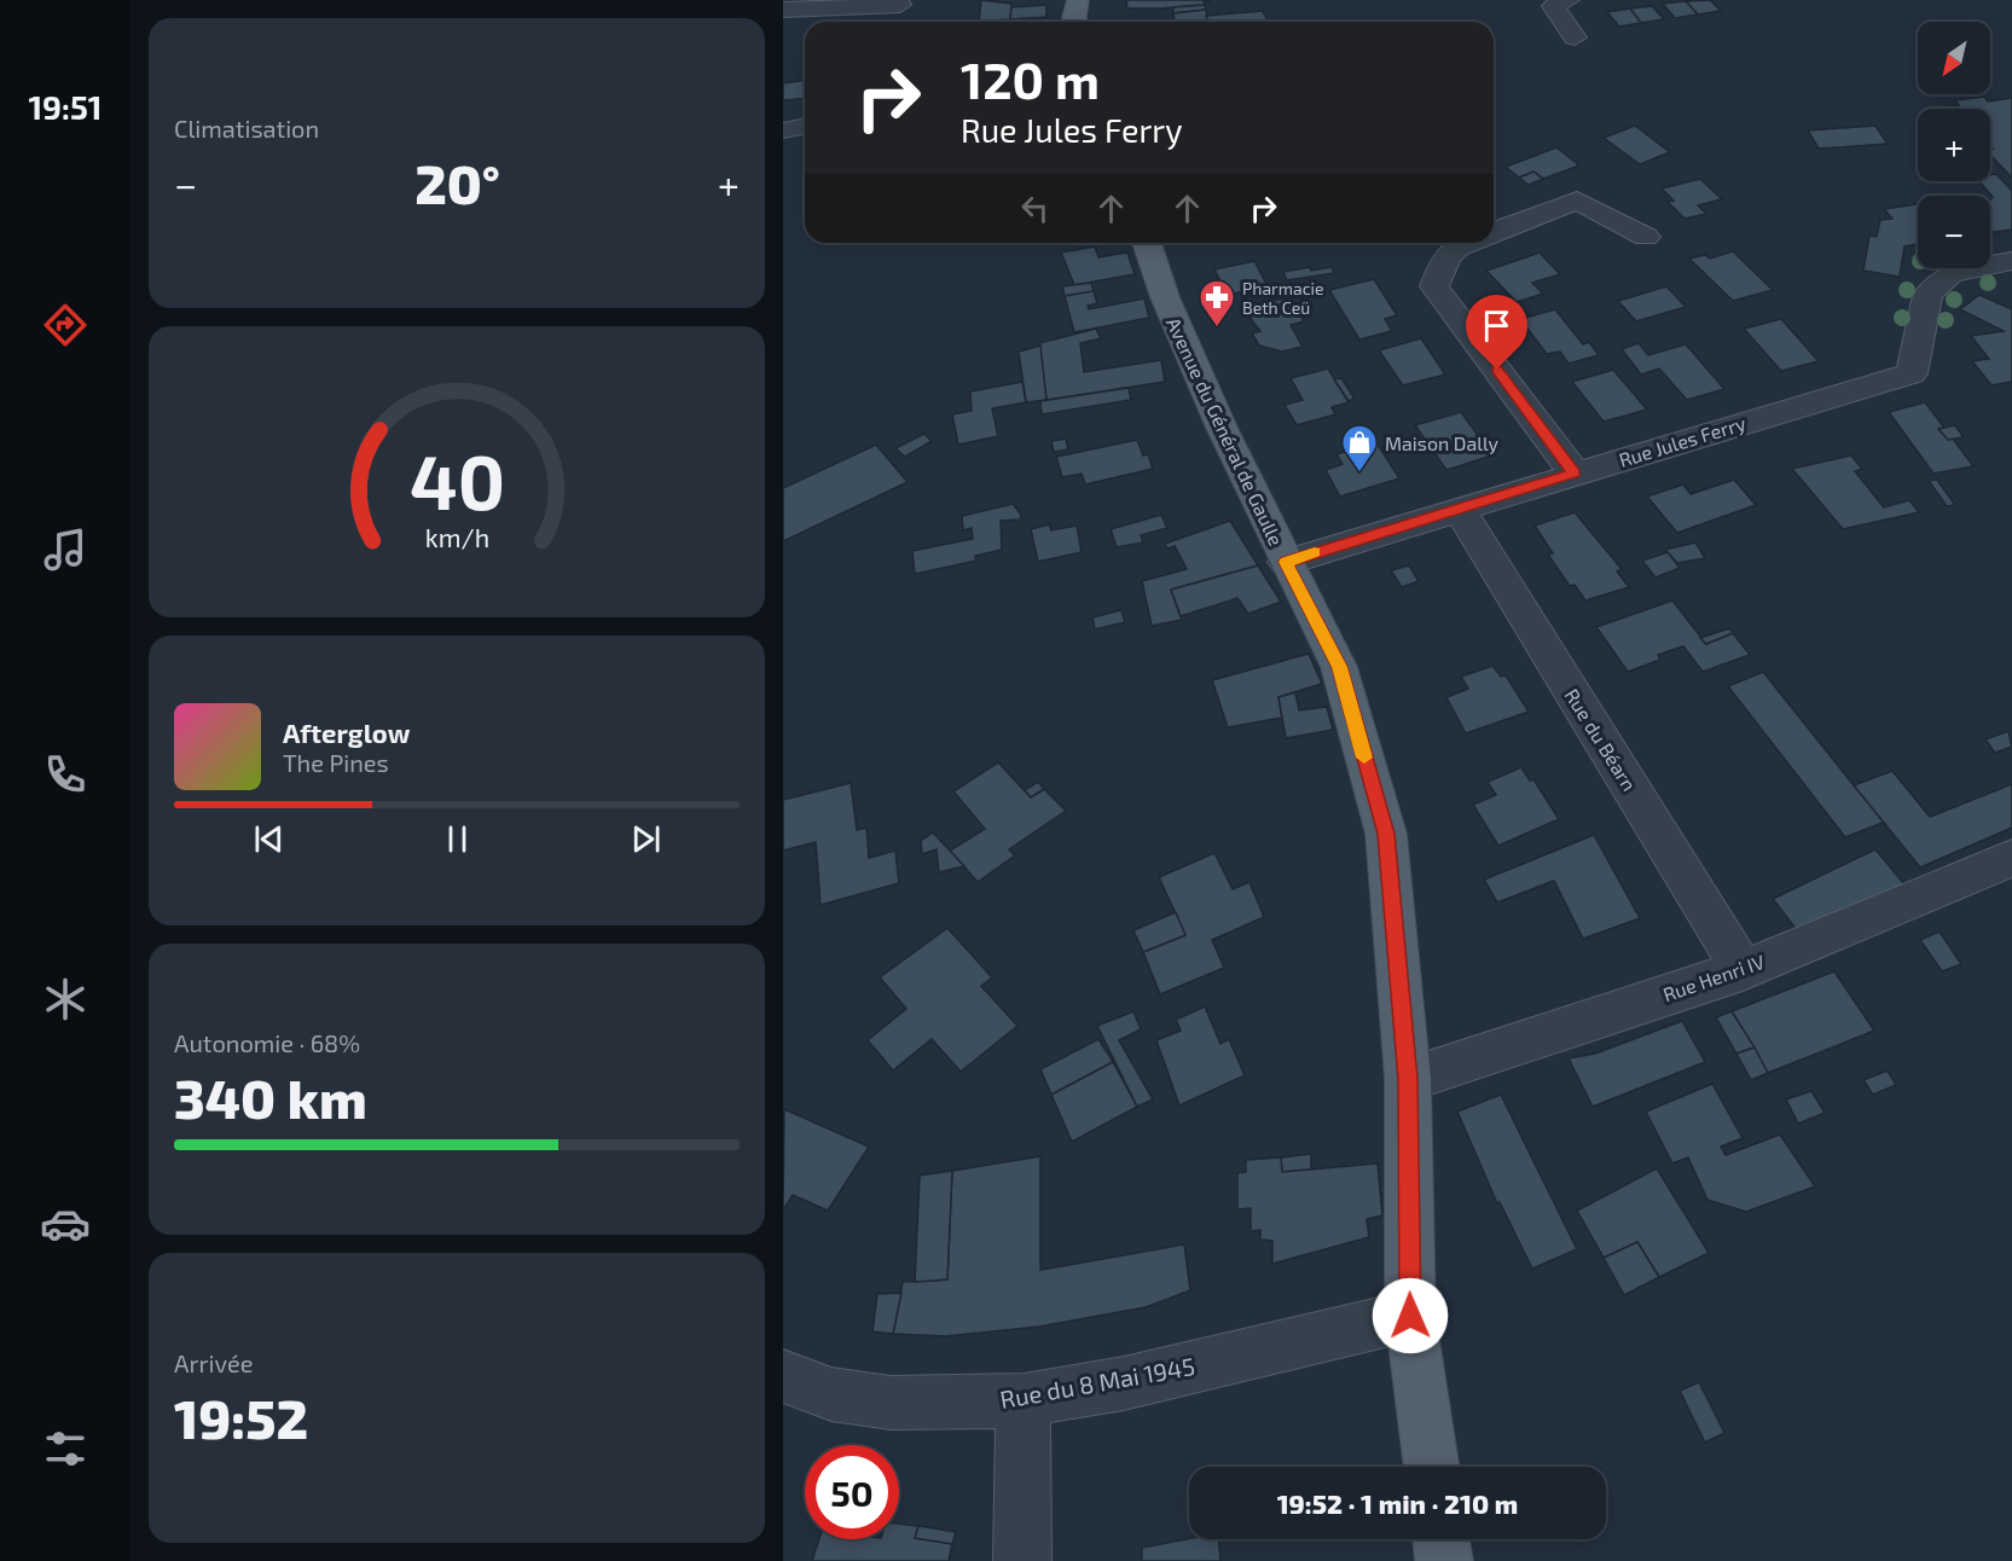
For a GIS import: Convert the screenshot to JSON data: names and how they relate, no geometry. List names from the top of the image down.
{
  "streets": {
    "main road": ["Avenue du Général de Gaulle"],
    "street": [
      "Rue Jules Ferry",
      "Rue du Béarn",
      "Rue Henri IV",
      "Rue du 8 Mai 1945"
    ]
  },
  "crossings": [
    ["Avenue du Général de Gaulle", "Rue Jules Ferry"],
    ["Avenue du Général de Gaulle", "Rue Henri IV"],
    ["Avenue du Général de Gaulle", "Rue du 8 Mai 1945"],
    ["Rue Jules Ferry", "Rue du Béarn"],
    ["Rue du Béarn", "Rue Henri IV"]
  ],
  "places": {
    "pharmacy": ["Pharmacie Beth Ceü"],
    "shop": ["Maison Dally"]
  },
  "north": "bottom left",
  "page": {
    "tabs": "19:51",
    "tile": [
      "Climatisation",
      ["Autonomie · 68%", "340 km"],
      ["Arrivée", "19:52"]
    ],
    "map_buttons": ["+", "−"],
    "turn": ["120 m", "Rue Jules Ferry"],
    "heat": ["−", "20°", "+"],
    "song": ["Afterglow", "The Pines"],
    "limit": "50",
    "trip": "19:52 · 1 min · 210 m",
    "gauge": ["40", "km/h"]
  }
}
